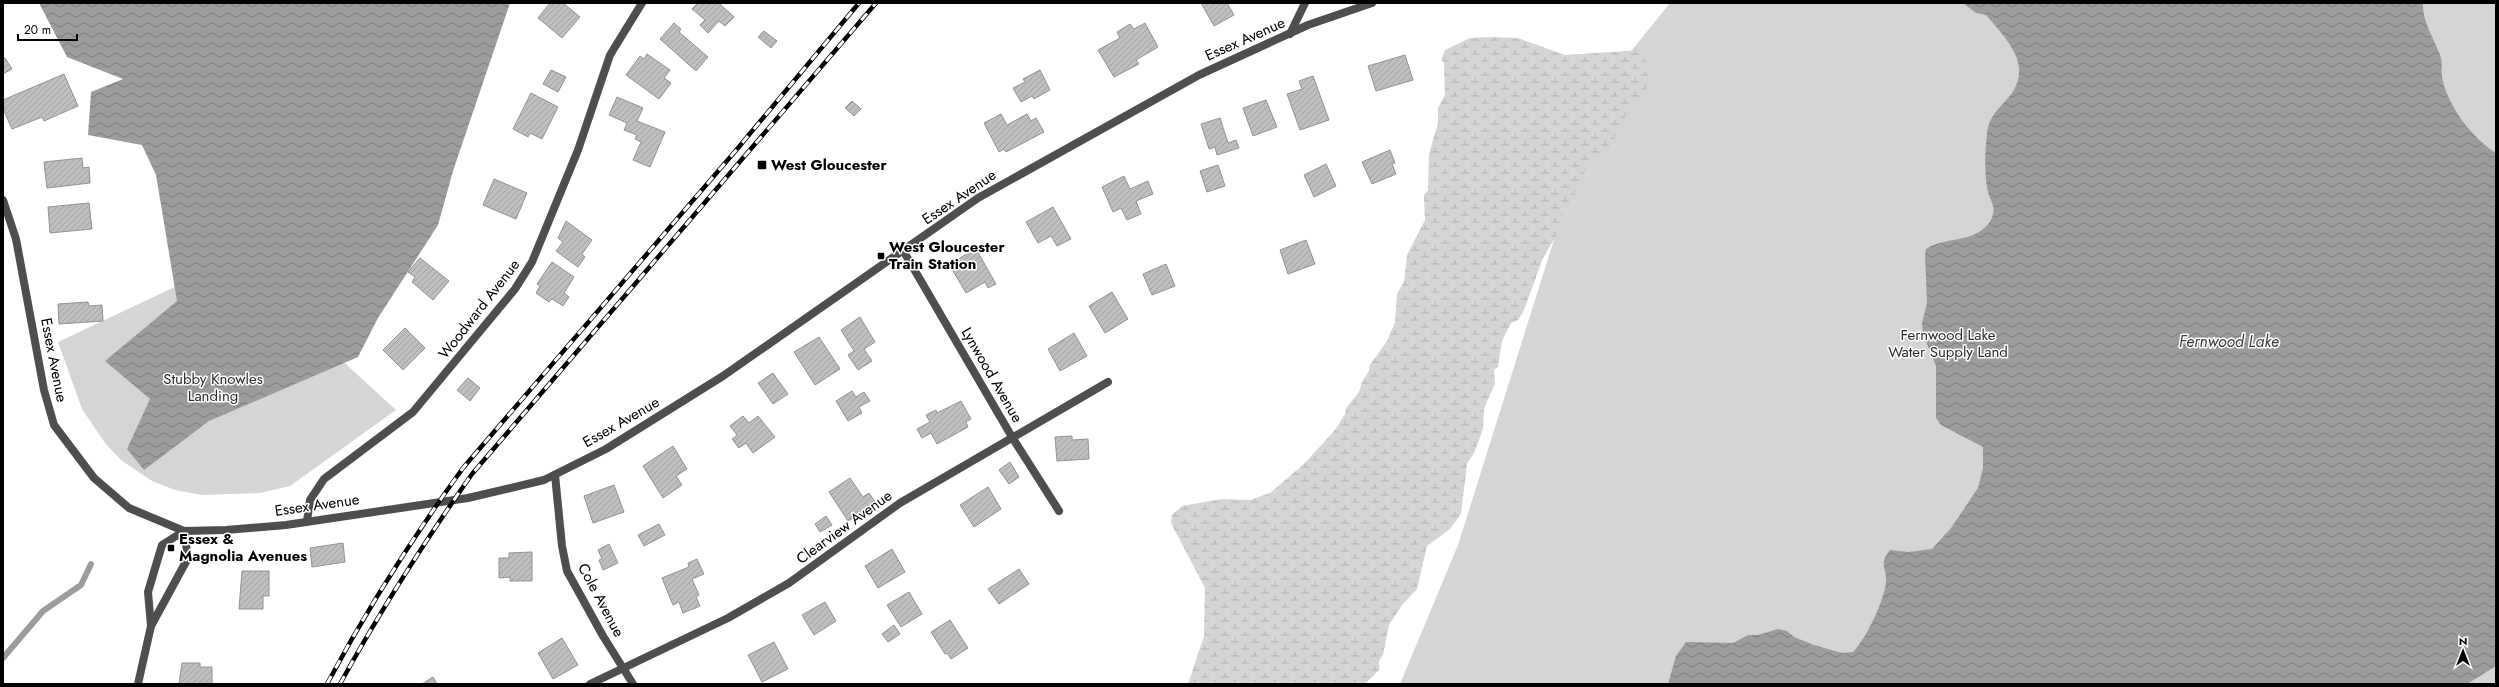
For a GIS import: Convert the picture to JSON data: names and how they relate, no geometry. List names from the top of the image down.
{
  "streets": {
    "street": [
      "Essex Avenue",
      "Woodward Avenue",
      "Lynwood Avenue",
      "Clearview Avenue",
      "Cole Avenue"
    ]
  },
  "crossings": [
    ["Essex Avenue", "Woodward Avenue"],
    ["Essex Avenue", "Lynwood Avenue"],
    ["Essex Avenue", "Cole Avenue"],
    ["Lynwood Avenue", "Clearview Avenue"],
    ["Clearview Avenue", "Cole Avenue"]
  ],
  "water": ["Fernwood Lake"],
  "parks": ["Fernwood Lake Water Supply Land", "Stubby Knowles Landing"],
  "places": {
    "transit": ["West Gloucester", "West Gloucester Train Station", "Essex & Magnolia Avenues"]
  },
  "scale_bar": "20 m",
  "north": "top"
}
